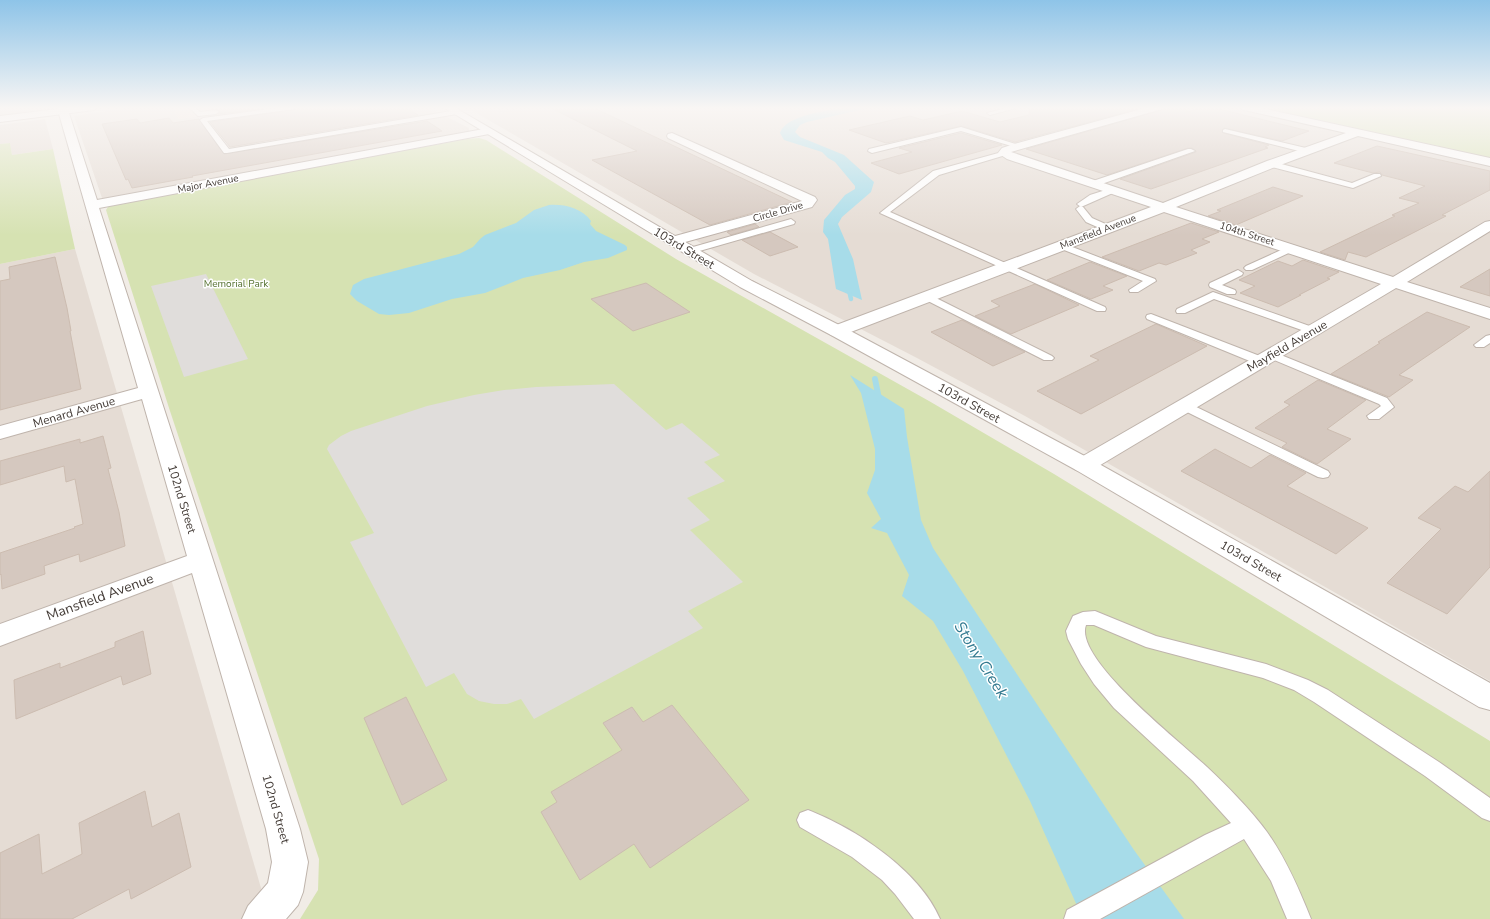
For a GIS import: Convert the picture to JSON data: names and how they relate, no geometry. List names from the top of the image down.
{
  "streets": {
    "street": [
      "Major Avenue",
      "Circle Drive",
      "Mansfield Avenue",
      "104th Street",
      "103rd Street",
      "Mayfield Avenue",
      "Menard Avenue",
      "102nd Street"
    ]
  },
  "crossings": [
    ["Major Avenue", "102nd Street"],
    ["Circle Drive", "103rd Street"],
    ["Mansfield Avenue", "104th Street"],
    ["Mansfield Avenue", "103rd Street"],
    ["Mansfield Avenue", "102nd Street"],
    ["104th Street", "Mayfield Avenue"],
    ["103rd Street", "Mayfield Avenue"],
    ["Menard Avenue", "102nd Street"]
  ],
  "water": ["Stony Creek"],
  "parks": ["Memorial Park"]
}
